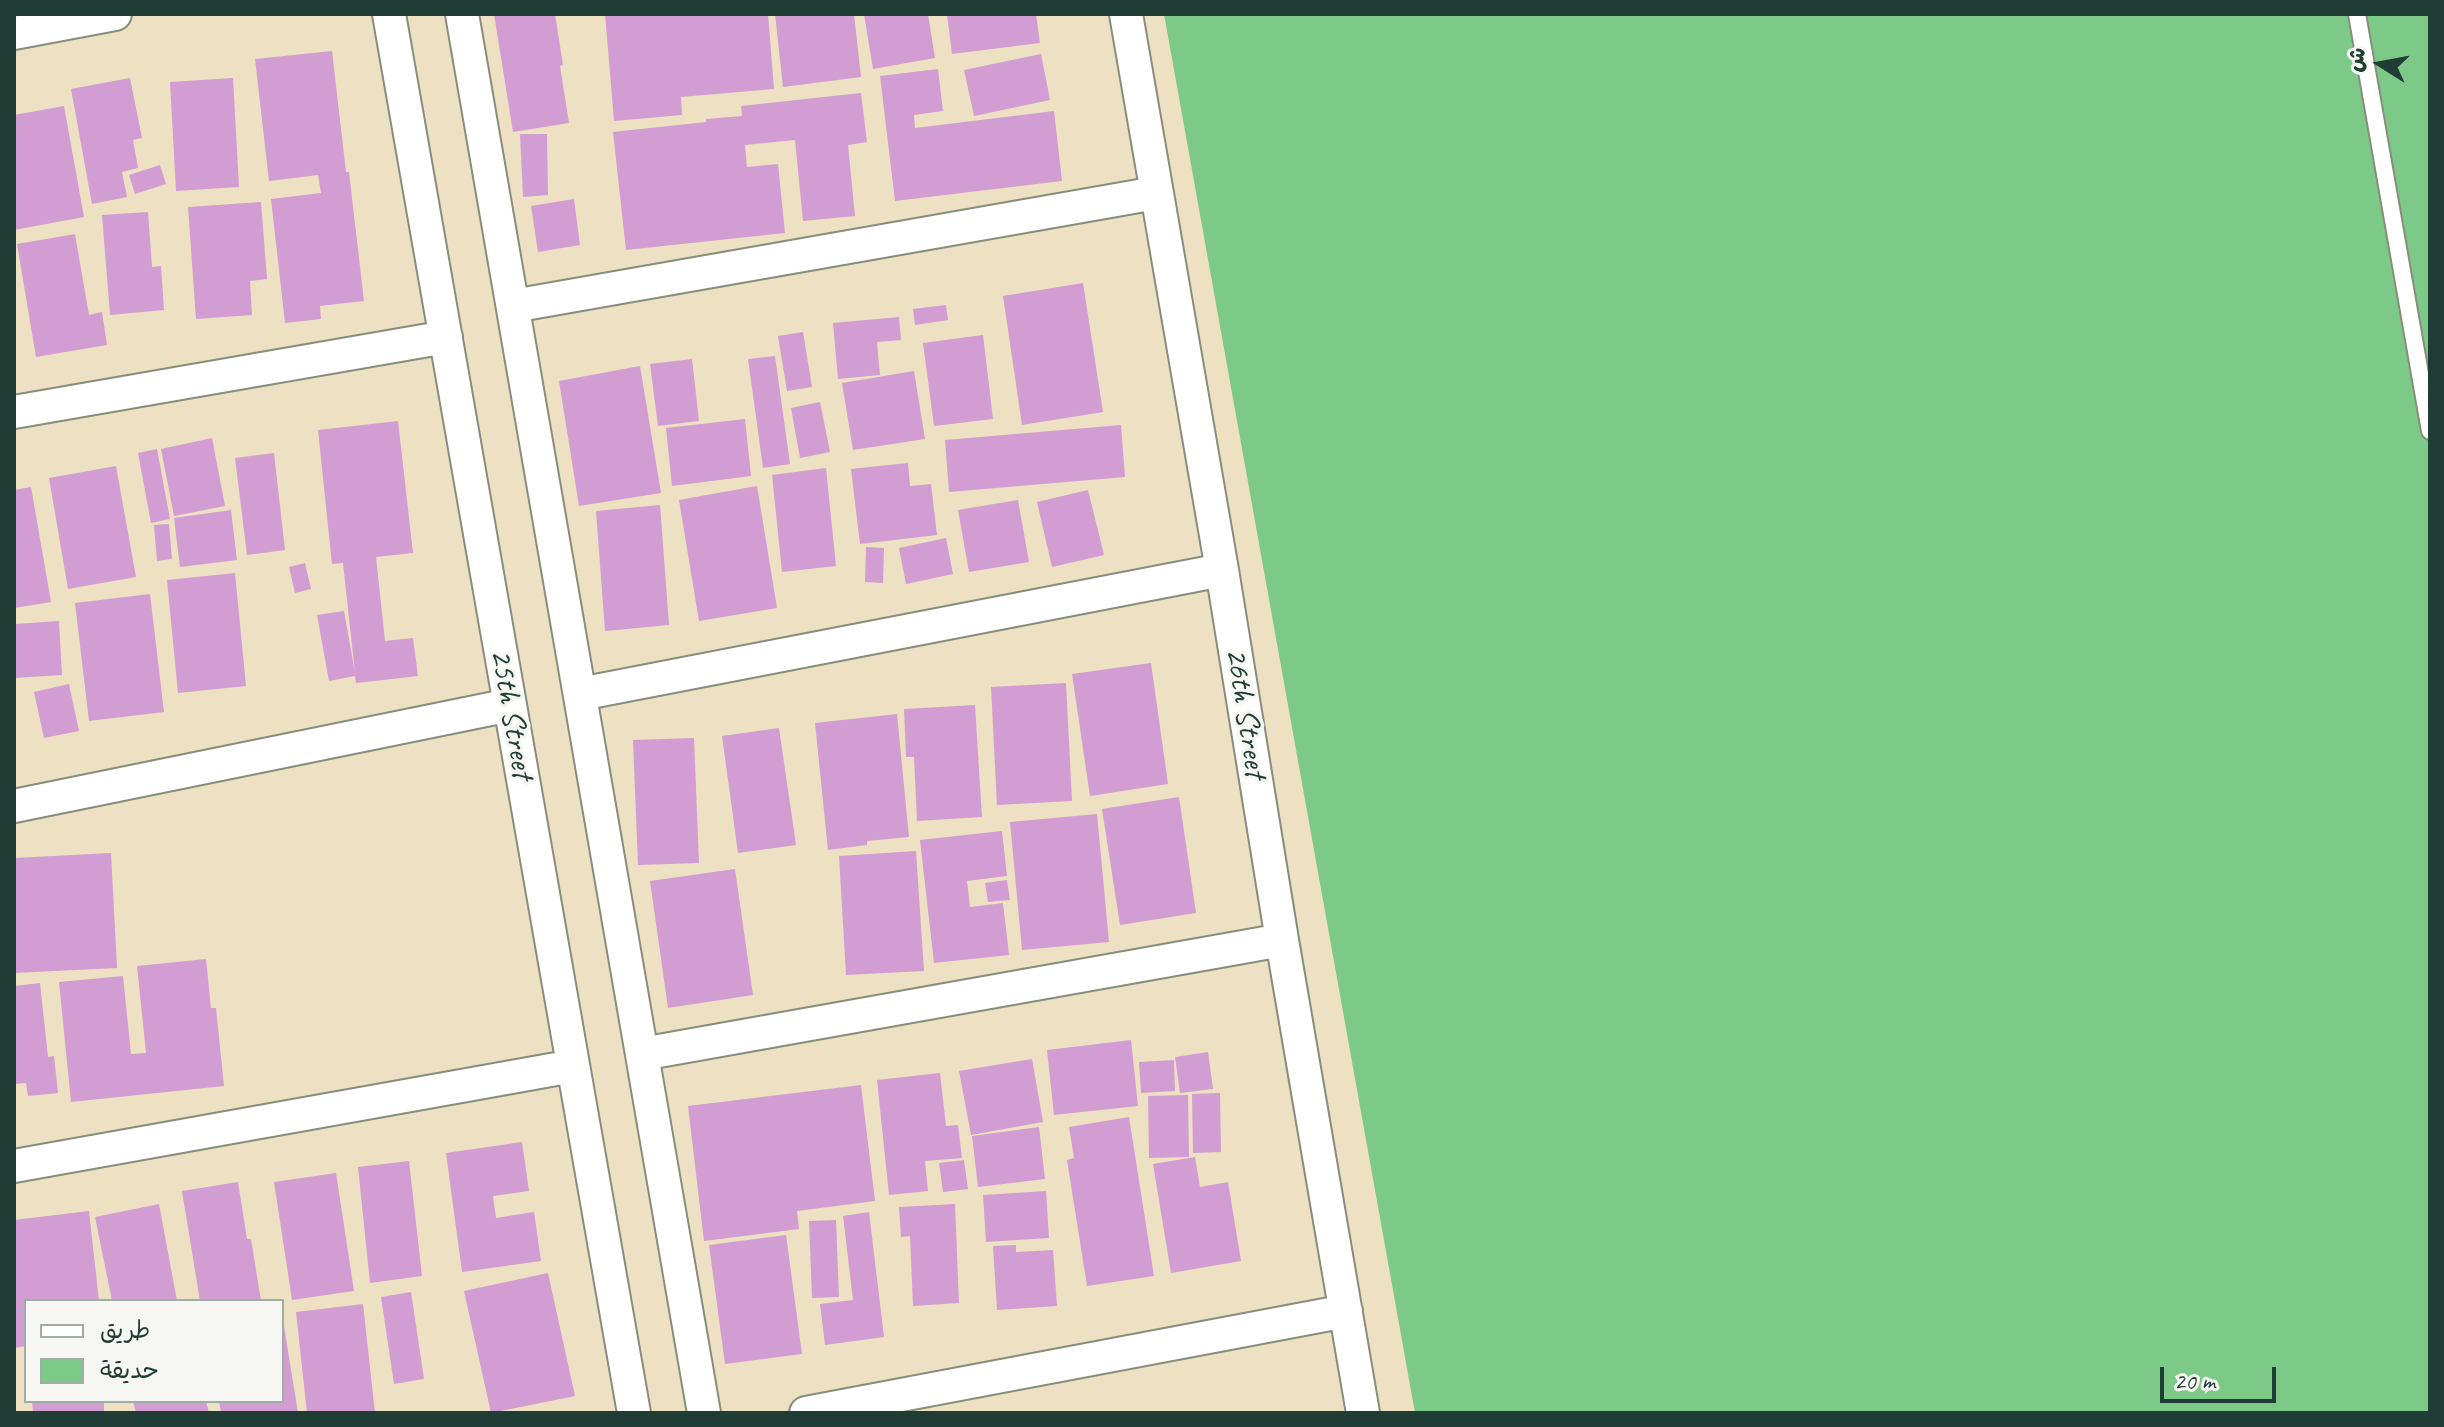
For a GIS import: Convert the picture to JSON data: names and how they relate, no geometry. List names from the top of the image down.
{
  "streets": {
    "street": ["26th Street", "25th Street"]
  },
  "legend": ["طريق", "حديقة"],
  "scale_bar": "20 m",
  "north": "left"
}
